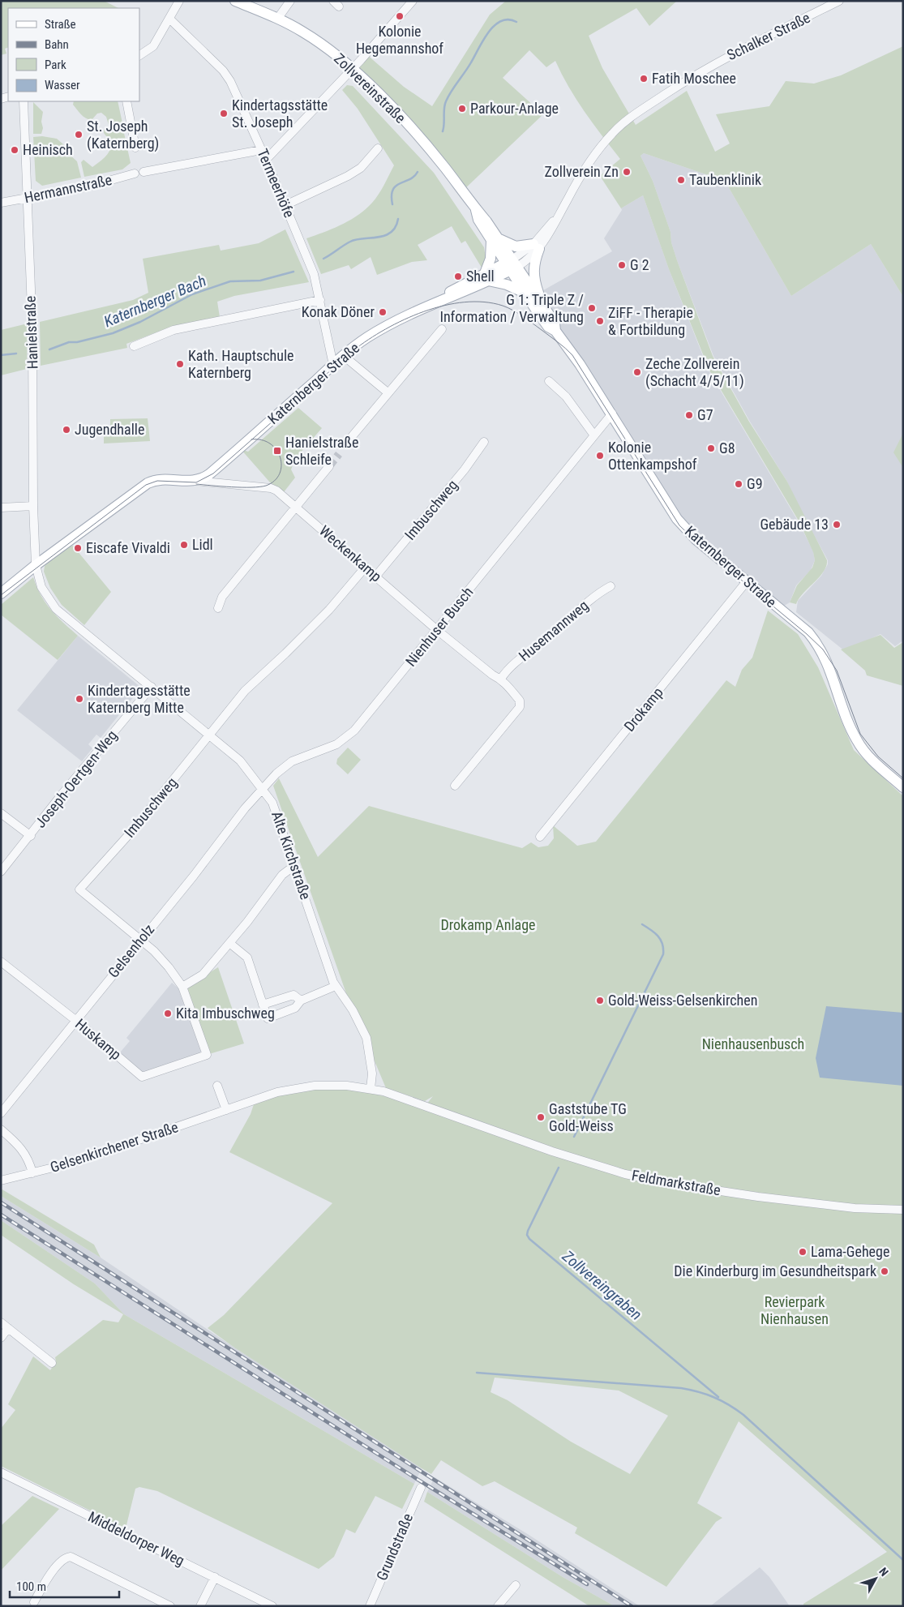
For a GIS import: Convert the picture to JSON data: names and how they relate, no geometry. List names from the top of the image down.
{
  "streets": {
    "main road": ["Zollvereinstraße", "Katernberger Straße"],
    "street": [
      "Schalker Straße",
      "Termeerhöfe",
      "Hermannstraße",
      "Hanielstraße",
      "Imbuschweg",
      "Weckenkamp",
      "Nienhuser Busch",
      "Husemannweg",
      "Drokamp",
      "Joseph-Oertgen-Weg",
      "Alte Kirchstraße",
      "Gelsenholz",
      "Huskamp",
      "Gelsenkirchener Straße",
      "Feldmarkstraße",
      "Middeldorper Weg",
      "Grundstraße"
    ]
  },
  "crossings": [
    ["Schalker Straße", "Zollvereinstraße"],
    ["Schalker Straße", "Katernberger Straße"],
    ["Zollvereinstraße", "Katernberger Straße"],
    ["Termeerhöfe", "Katernberger Straße"],
    ["Hermannstraße", "Hanielstraße"],
    ["Hanielstraße", "Alte Kirchstraße"],
    ["Katernberger Straße", "Weckenkamp"],
    ["Katernberger Straße", "Nienhuser Busch"],
    ["Katernberger Straße", "Drokamp"],
    ["Imbuschweg", "Weckenkamp"],
    ["Imbuschweg", "Alte Kirchstraße"],
    ["Imbuschweg", "Gelsenholz"],
    ["Imbuschweg", "Huskamp"],
    ["Weckenkamp", "Nienhuser Busch"],
    ["Nienhuser Busch", "Alte Kirchstraße"],
    ["Nienhuser Busch", "Gelsenholz"],
    ["Joseph-Oertgen-Weg", "Alte Kirchstraße"],
    ["Alte Kirchstraße", "Gelsenholz"],
    ["Alte Kirchstraße", "Gelsenkirchener Straße"],
    ["Gelsenholz", "Huskamp"],
    ["Gelsenkirchener Straße", "Feldmarkstraße"]
  ],
  "water": ["Katernberger Bach", "Zollvereingraben"],
  "parks": ["Drokamp Anlage", "Nienhausenbusch", "Revierpark Nienhausen"],
  "places": {
    "other": [
      "Kolonie Hegemannshof",
      "Fatih Moschee",
      "Parkour-Anlage",
      "Kindertagsstätte St. Joseph",
      "St. Joseph (Katernberg)",
      "Heinisch",
      "Zollverein Zn",
      "Taubenklinik",
      "G 2",
      "Shell",
      "G 1: Triple Z / Information / Verwaltung",
      "Konak Döner",
      "ZiFF - Therapie & Fortbildung",
      "Kath. Hauptschule Katernberg",
      "Zeche Zollverein (Schacht 4/5/11)",
      "G7",
      "Jugendhalle",
      "G8",
      "Kolonie Ottenkampshof",
      "G9",
      "Gebäude 13",
      "Lidl",
      "Eiscafe Vivaldi",
      "Kindertagesstätte Katernberg Mitte",
      "Gold-Weiss-Gelsenkirchen",
      "Kita Imbuschweg",
      "Gaststube TG Gold-Weiss",
      "Lama-Gehege",
      "Die Kinderburg im Gesundheitspark"
    ],
    "transit": ["Hanielstraße Schleife"]
  },
  "legend": [
    "Straße",
    "Bahn",
    "Park",
    "Wasser"
  ],
  "scale_bar": "100 m",
  "north": "top right"
}
